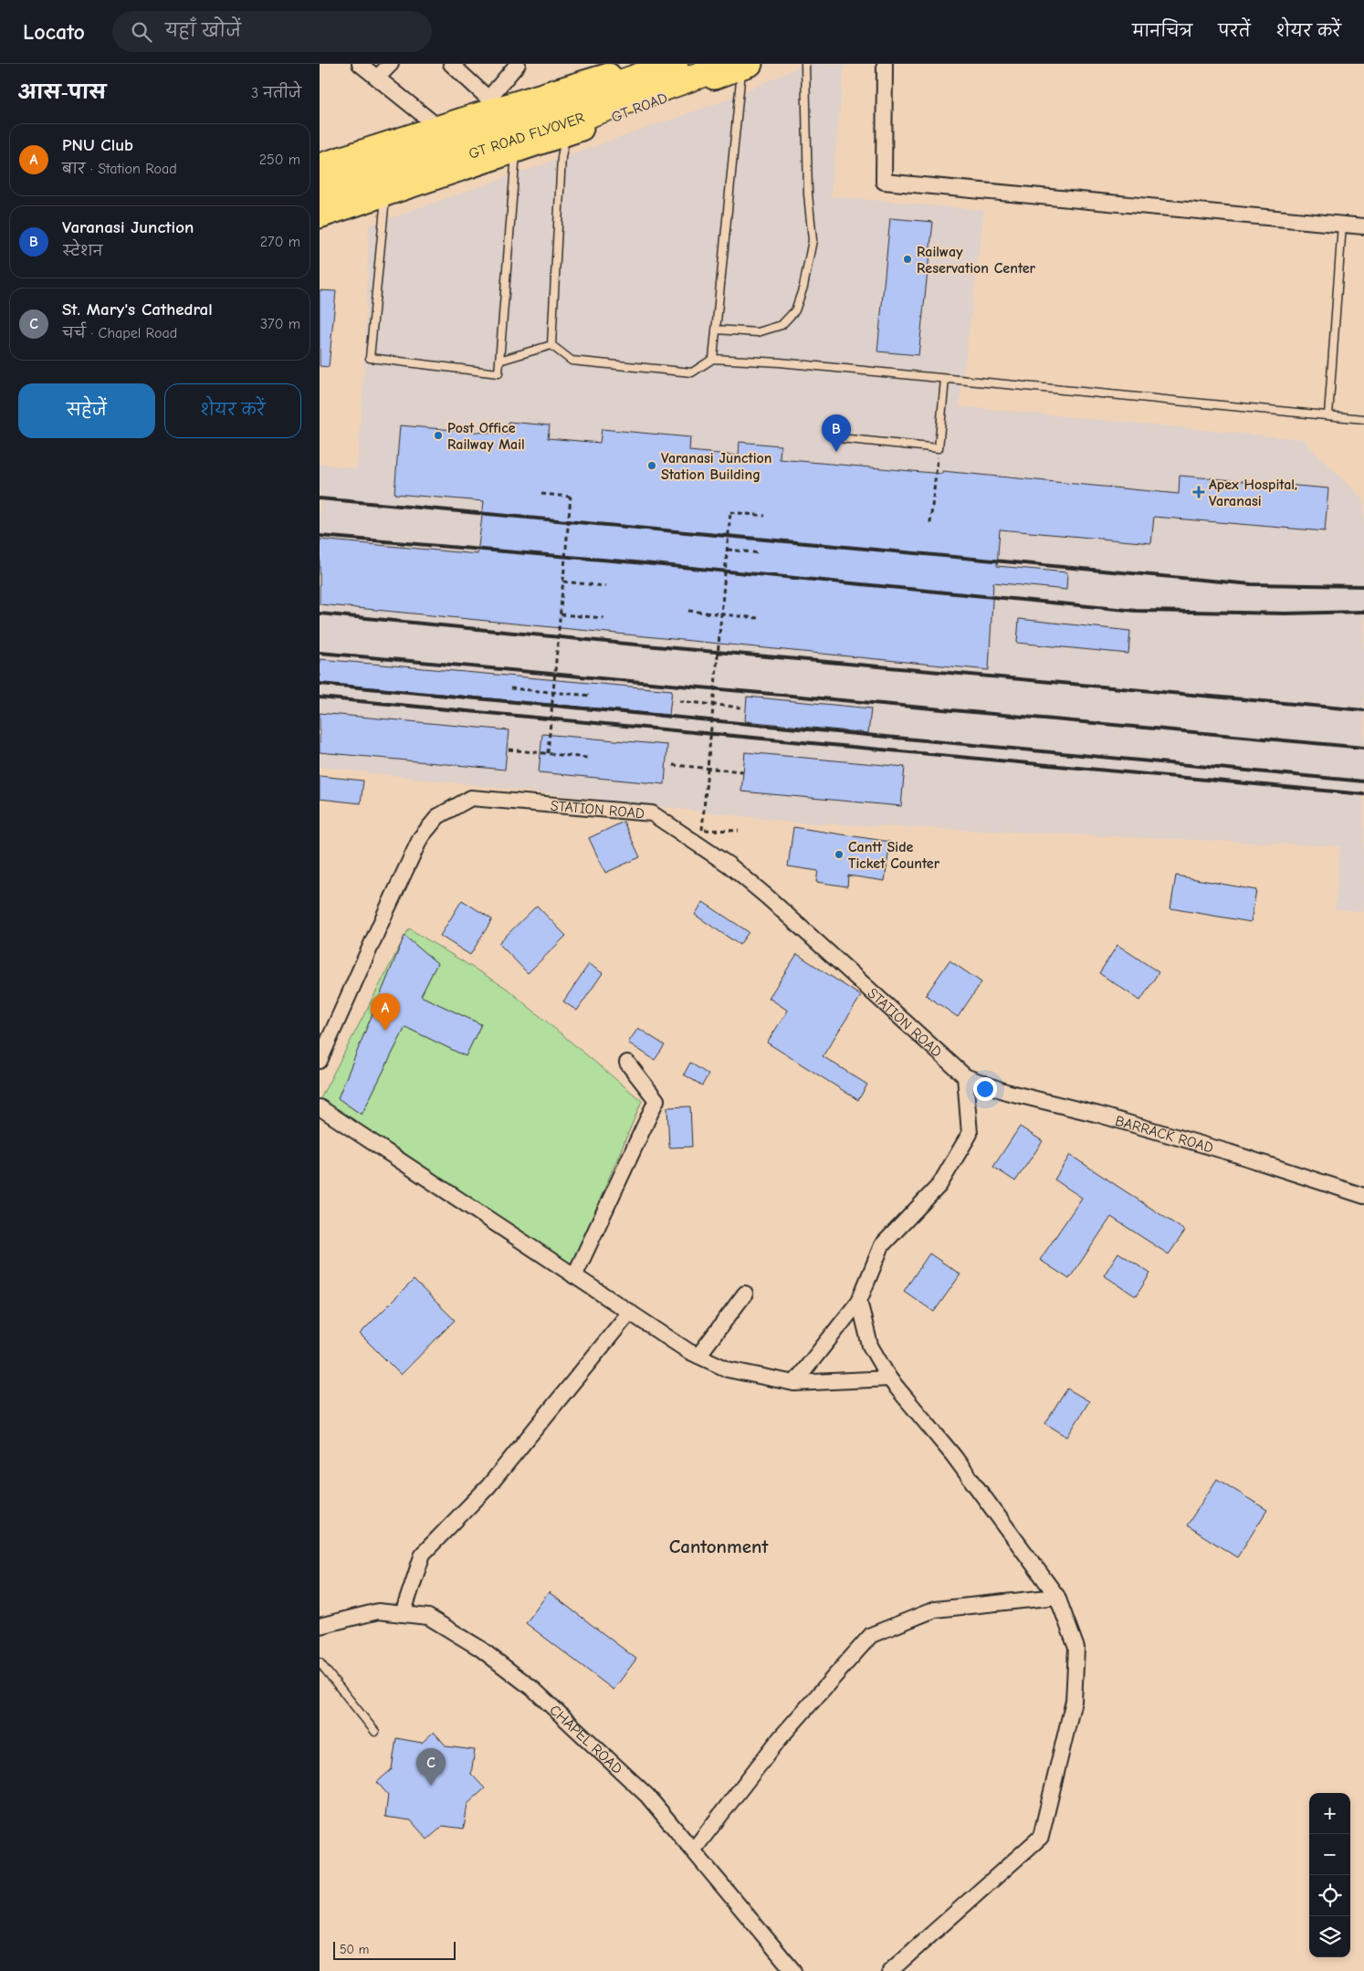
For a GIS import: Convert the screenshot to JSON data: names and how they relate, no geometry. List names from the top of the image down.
{
  "streets": {
    "highway": ["GT ROAD FLYOVER"],
    "main road": ["GT ROAD"],
    "street": ["STATION ROAD", "BARRACK ROAD", "CHAPEL ROAD"]
  },
  "crossings": [
    ["GT ROAD", "GT ROAD FLYOVER"],
    ["STATION ROAD", "BARRACK ROAD"]
  ],
  "districts": ["Cantonment"],
  "places": {
    "other": [
      "Railway Reservation Center",
      "Post Office Railway Mail",
      "Varanasi Junction Station Building",
      "Cantt Side Ticket Counter"
    ],
    "health": ["Apex Hospital, Varanasi"]
  },
  "scale_bar": "50 m",
  "page": {
    "header": "Locato",
    "search": "यहाँ खोजें",
    "nav": ["मानचित्र", "परतें", "शेयर करें"],
    "heading": ["आस-पास", "3 नतीजे"],
    "list": [
      {
        "mark": "A",
        "name": "PNU Club",
        "note": "बार · Station Road",
        "value": "250 m"
      },
      {
        "mark": "B",
        "name": "Varanasi Junction",
        "note": "स्टेशन",
        "value": "270 m"
      },
      {
        "mark": "C",
        "name": "St. Mary's Cathedral",
        "note": "चर्च · Chapel Road",
        "value": "370 m"
      }
    ],
    "buttons": ["सहेजें", "शेयर करें"],
    "pins": ["B", "A", "C"],
    "map_buttons": ["+", "−"],
    "scale": "50 m"
  }
}
